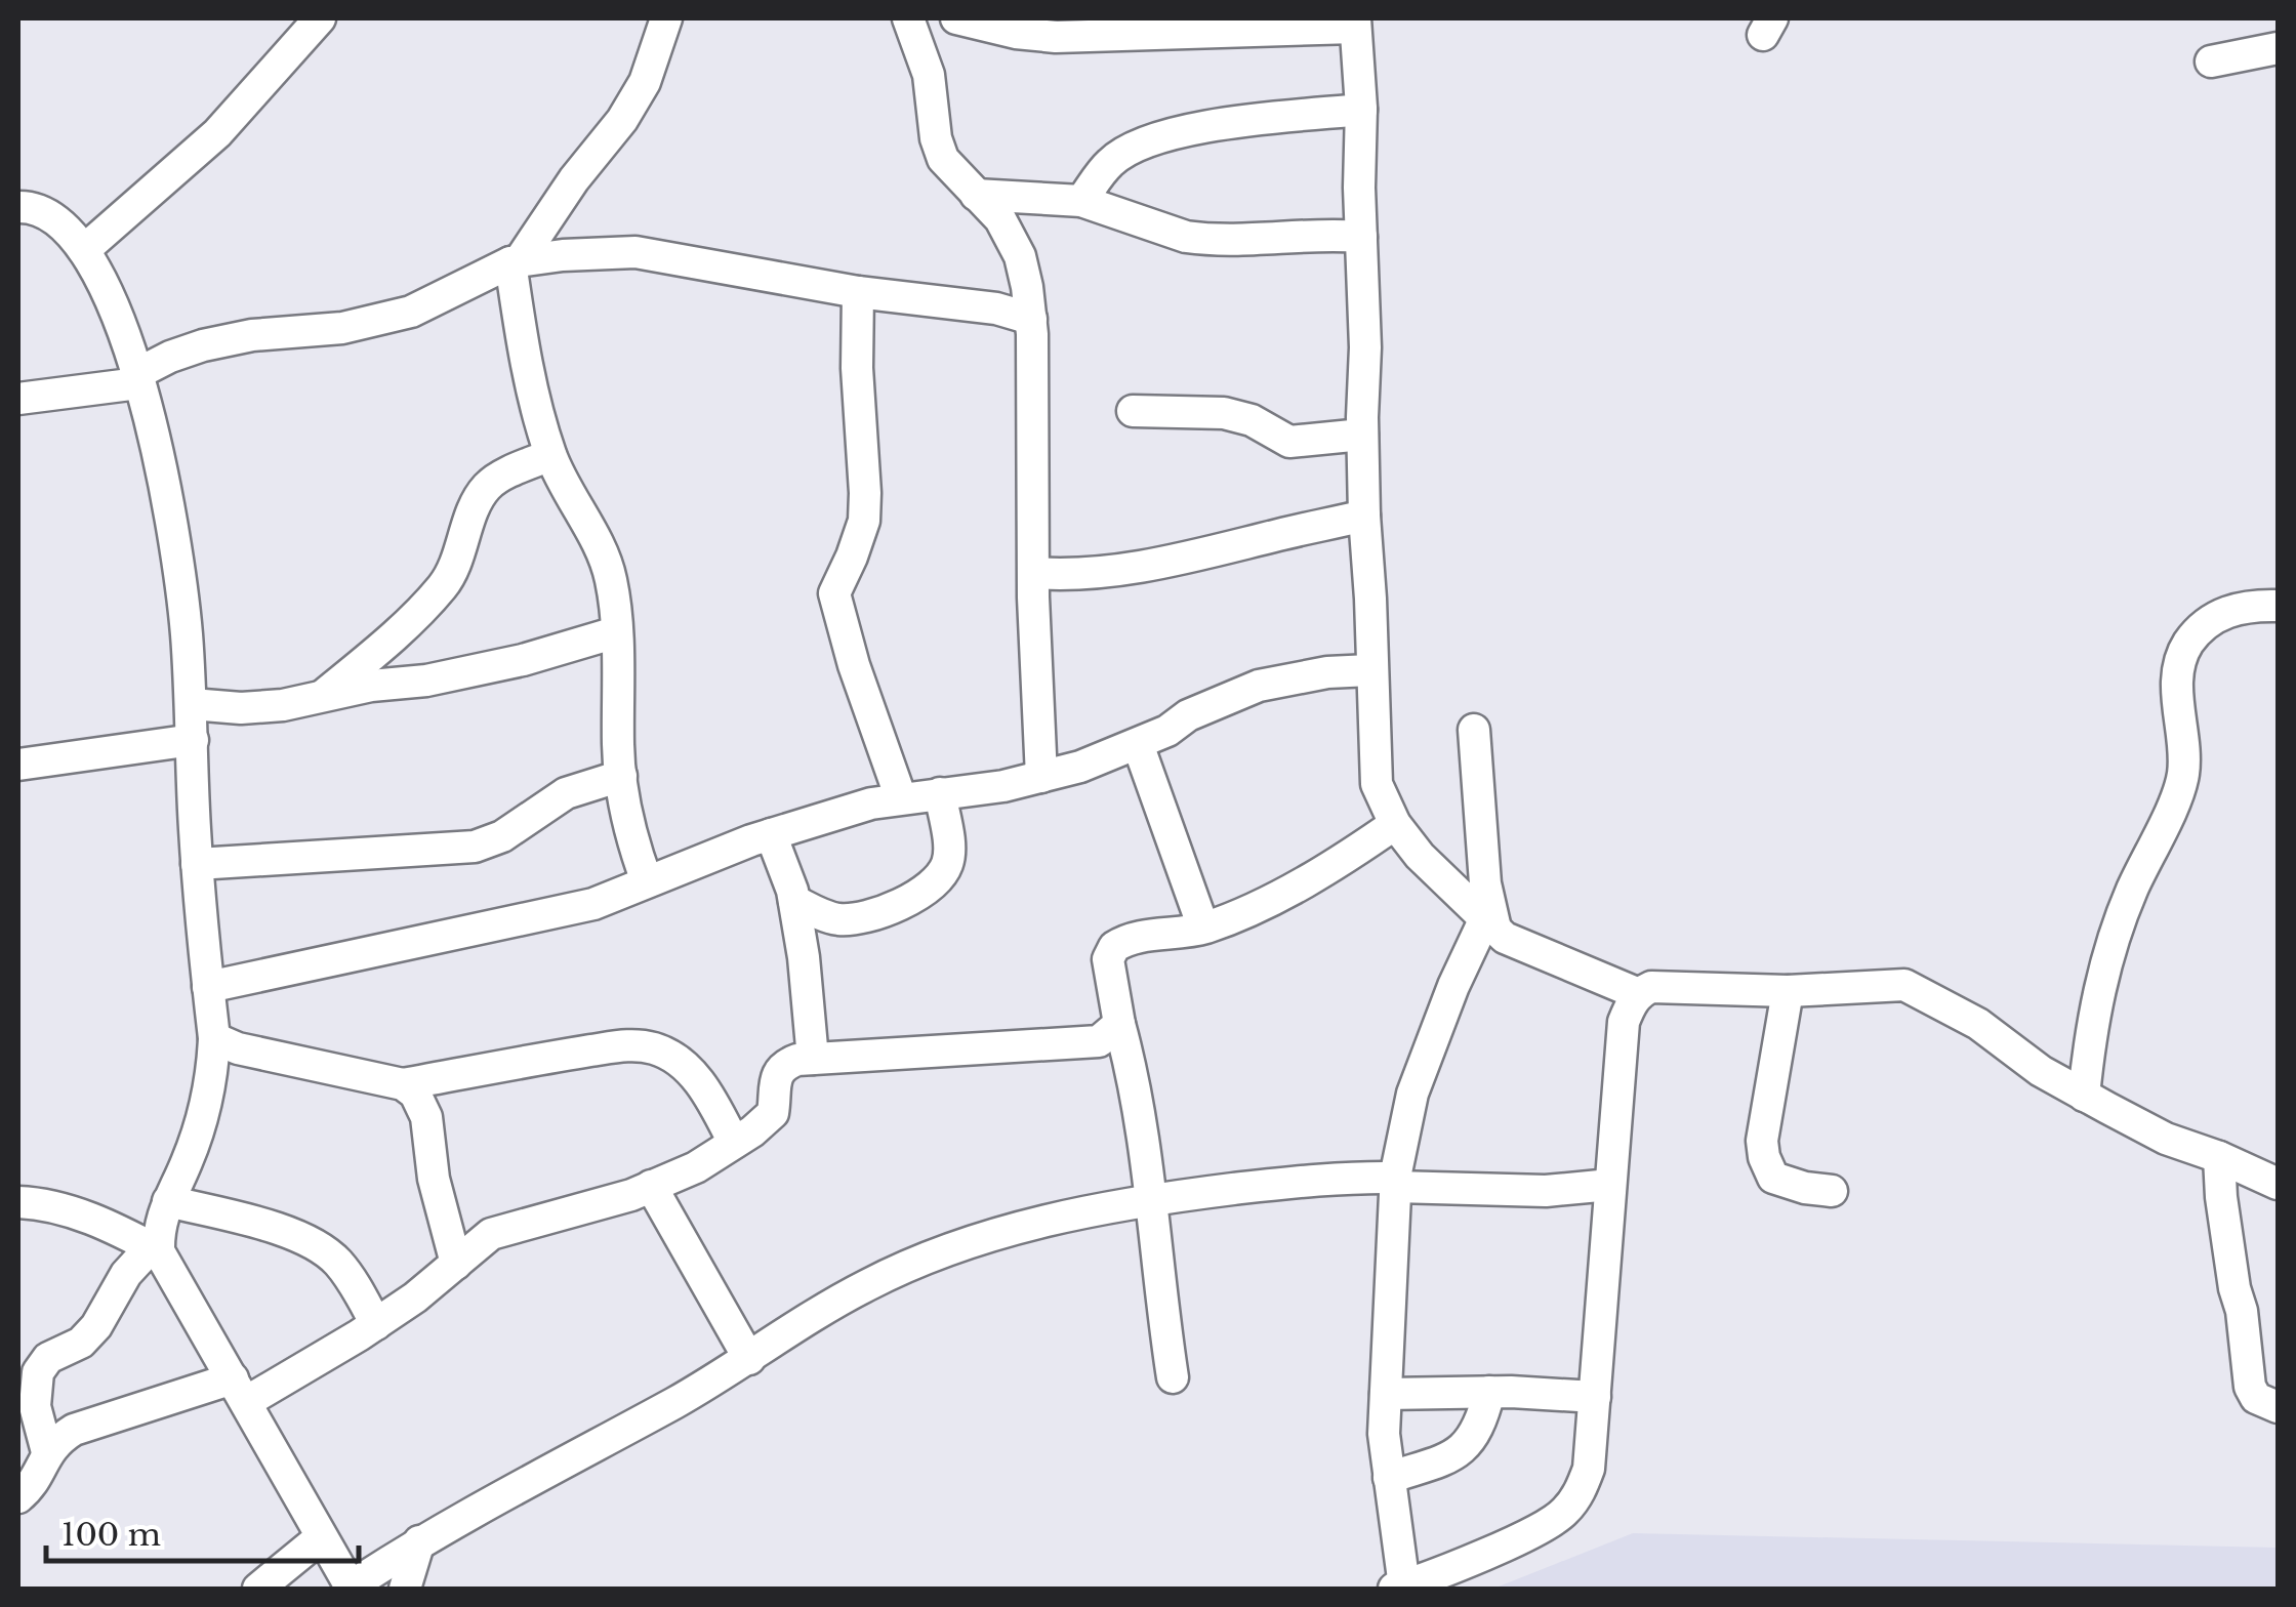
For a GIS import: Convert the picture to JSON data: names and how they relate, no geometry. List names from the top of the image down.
{
  "scale_bar": "100 m"
}
